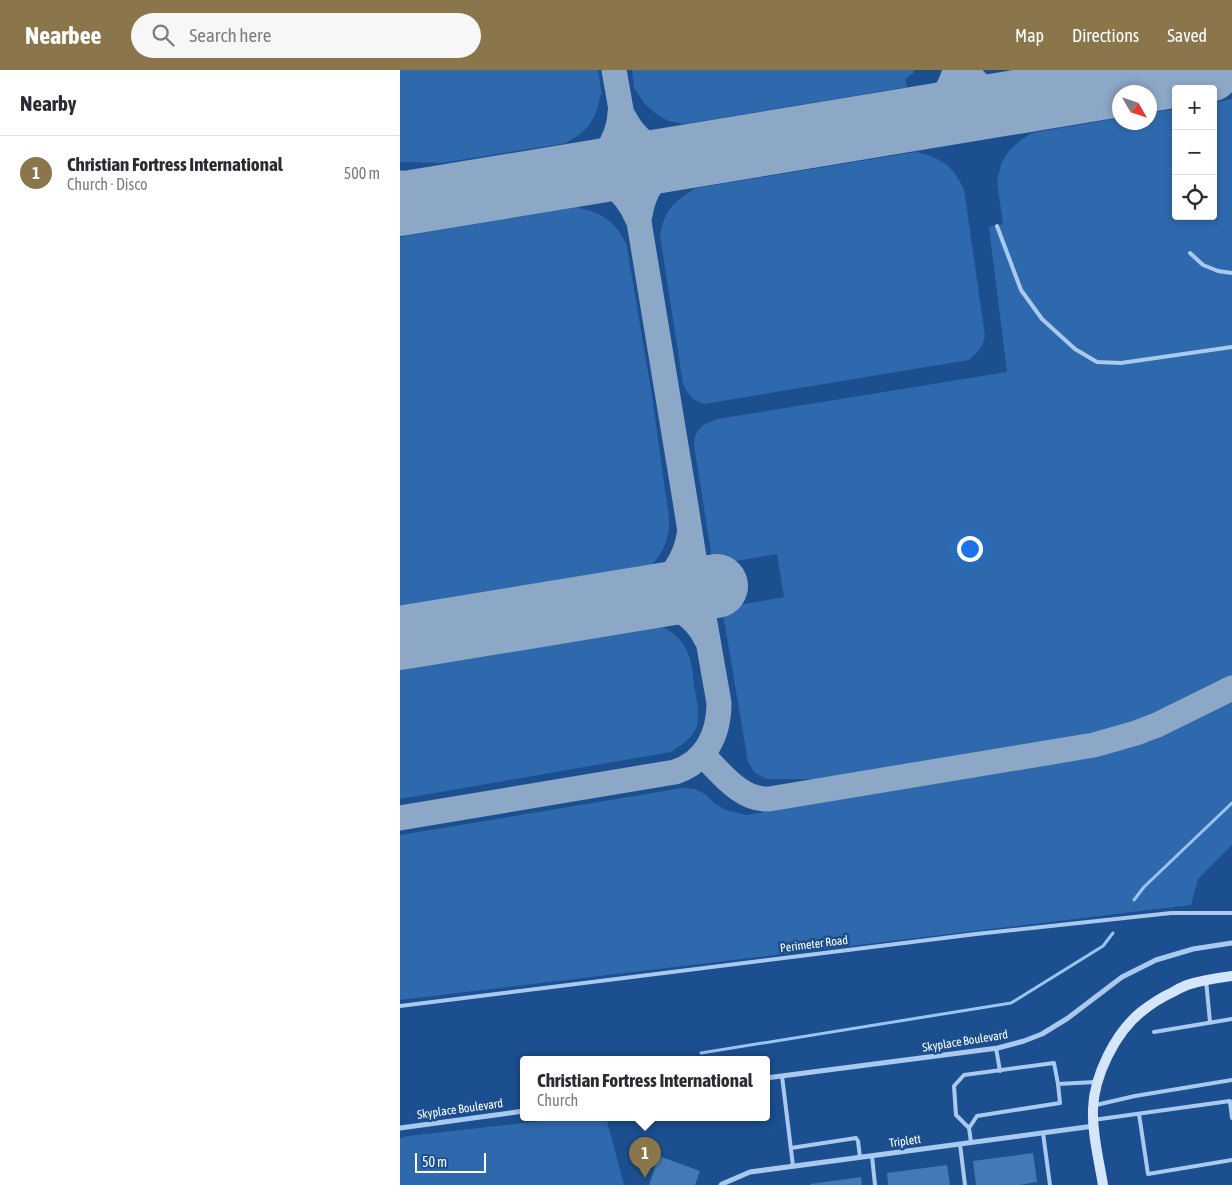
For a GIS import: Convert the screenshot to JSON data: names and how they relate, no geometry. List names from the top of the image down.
{
  "streets": {
    "street": ["Skyplace Boulevard", "Triplett"],
    "lane": ["Perimeter Road"]
  },
  "scale_bar": "50 m",
  "north": "bottom right",
  "page": {
    "header": "Nearbee",
    "search": "Search here",
    "nav": ["Map", "Directions", "Saved"],
    "heading": "Nearby",
    "map_buttons": ["+", "−"],
    "list": [
      {
        "mark": "1",
        "name": "Christian Fortress International",
        "note": "Church · Disco",
        "value": "500 m"
      }
    ],
    "popup": ["Christian Fortress International", "Church"],
    "pins": "1",
    "scale": "50 m"
  }
}
